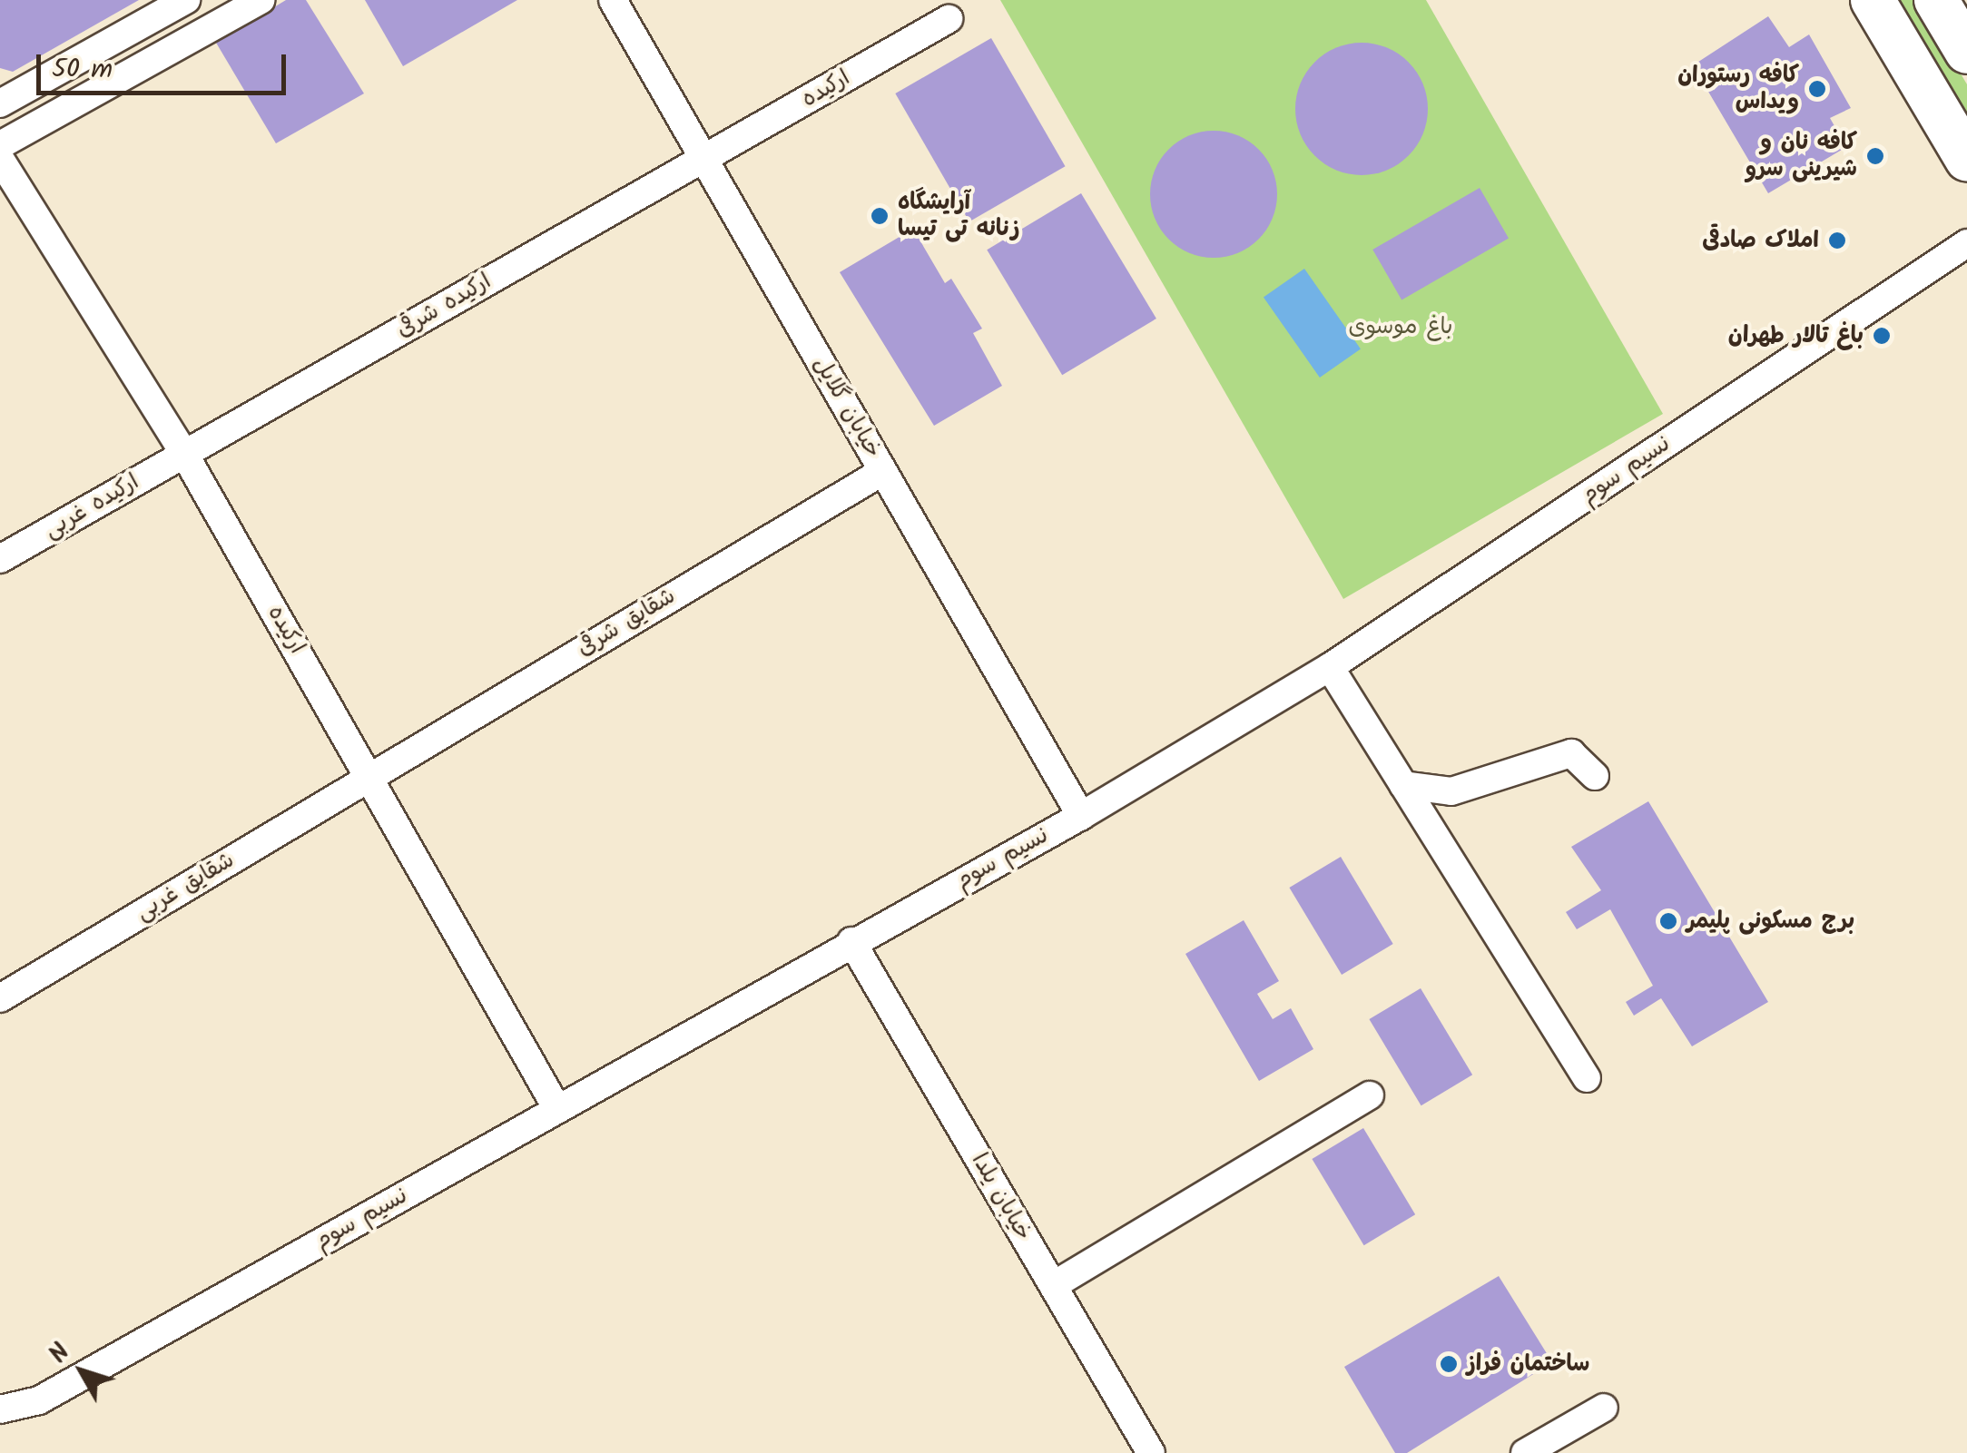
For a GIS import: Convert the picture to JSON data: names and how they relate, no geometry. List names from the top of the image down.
{
  "streets": {
    "street": [
      "ارکیده",
      "ارکیده شرقی",
      "خیابان گلایل",
      "نسیم سوم",
      "ارکیده غربی",
      "شقایق شرقی",
      "شقایق غربی",
      "خیابان یلدا"
    ]
  },
  "crossings": [
    ["ارکیده", "ارکیده شرقی"],
    ["ارکیده", "خیابان گلایل"],
    ["ارکیده", "نسیم سوم"],
    ["ارکیده", "ارکیده غربی"],
    ["ارکیده", "شقایق شرقی"],
    ["ارکیده", "شقایق غربی"],
    ["ارکیده شرقی", "خیابان گلایل"],
    ["ارکیده شرقی", "ارکیده غربی"],
    ["خیابان گلایل", "نسیم سوم"],
    ["خیابان گلایل", "شقایق شرقی"],
    ["نسیم سوم", "خیابان یلدا"],
    ["شقایق شرقی", "شقایق غربی"]
  ],
  "parks": ["باغ موسوی"],
  "places": [
    "کافه رستوران ویداس",
    "کافه نان و شیرینی سرو",
    "آرایشگاه زنانه تی تیسا",
    "املاک صادقی",
    "باغ تالار طهران",
    "برج مسکونی پلیمر",
    "ساختمان فراز"
  ],
  "scale_bar": "50 m",
  "north": "top left"
}
